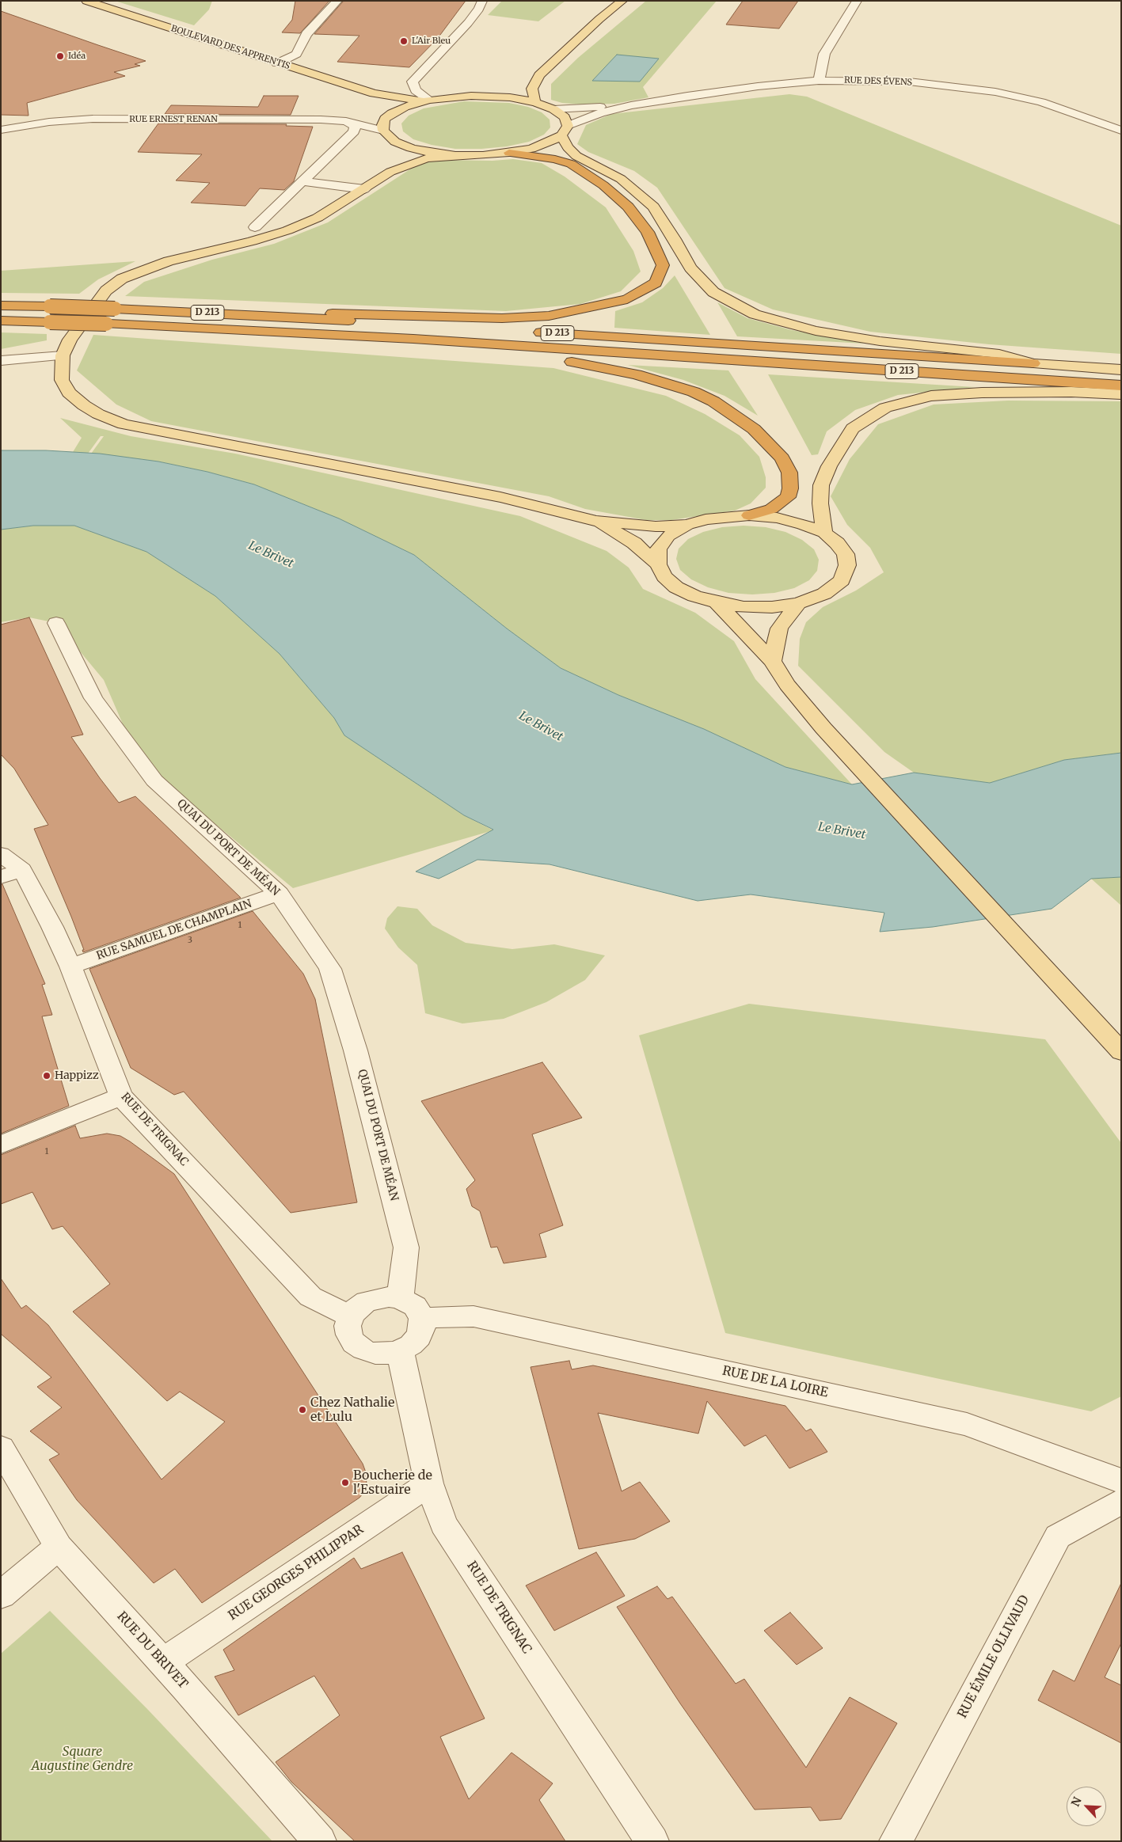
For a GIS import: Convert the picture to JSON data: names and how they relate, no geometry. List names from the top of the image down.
{
  "streets": {
    "highway": ["D 213"],
    "main road": ["BOULEVARD DES APPRENTIS"],
    "street": [
      "RUE DES ÉVENS",
      "RUE ERNEST RENAN",
      "QUAI DU PORT DE MÉAN",
      "RUE SAMUEL DE CHAMPLAIN",
      "RUE DE TRIGNAC",
      "RUE DE LA LOIRE",
      "RUE GEORGES PHILIPPAR",
      "RUE DU BRIVET",
      "RUE ÉMILE OLLIVAUD"
    ]
  },
  "crossings": [
    ["BOULEVARD DES APPRENTIS", "RUE ERNEST RENAN"],
    ["QUAI DU PORT DE MÉAN", "RUE SAMUEL DE CHAMPLAIN"],
    ["QUAI DU PORT DE MÉAN", "RUE DE TRIGNAC"],
    ["QUAI DU PORT DE MÉAN", "RUE DE LA LOIRE"],
    ["RUE SAMUEL DE CHAMPLAIN", "RUE DE TRIGNAC"],
    ["RUE DE TRIGNAC", "RUE DE LA LOIRE"],
    ["RUE DE TRIGNAC", "RUE GEORGES PHILIPPAR"],
    ["RUE GEORGES PHILIPPAR", "RUE DU BRIVET"]
  ],
  "water": ["Le Brivet"],
  "parks": ["Square Augustine Gendre"],
  "places": [
    "L'Air Bleu",
    "Idéa",
    "Happizz",
    "Chez Nathalie et Lulu",
    "Boucherie de l'Estuaire"
  ],
  "house_numbers": ["1", "3", "1"],
  "north": "top left"
}
